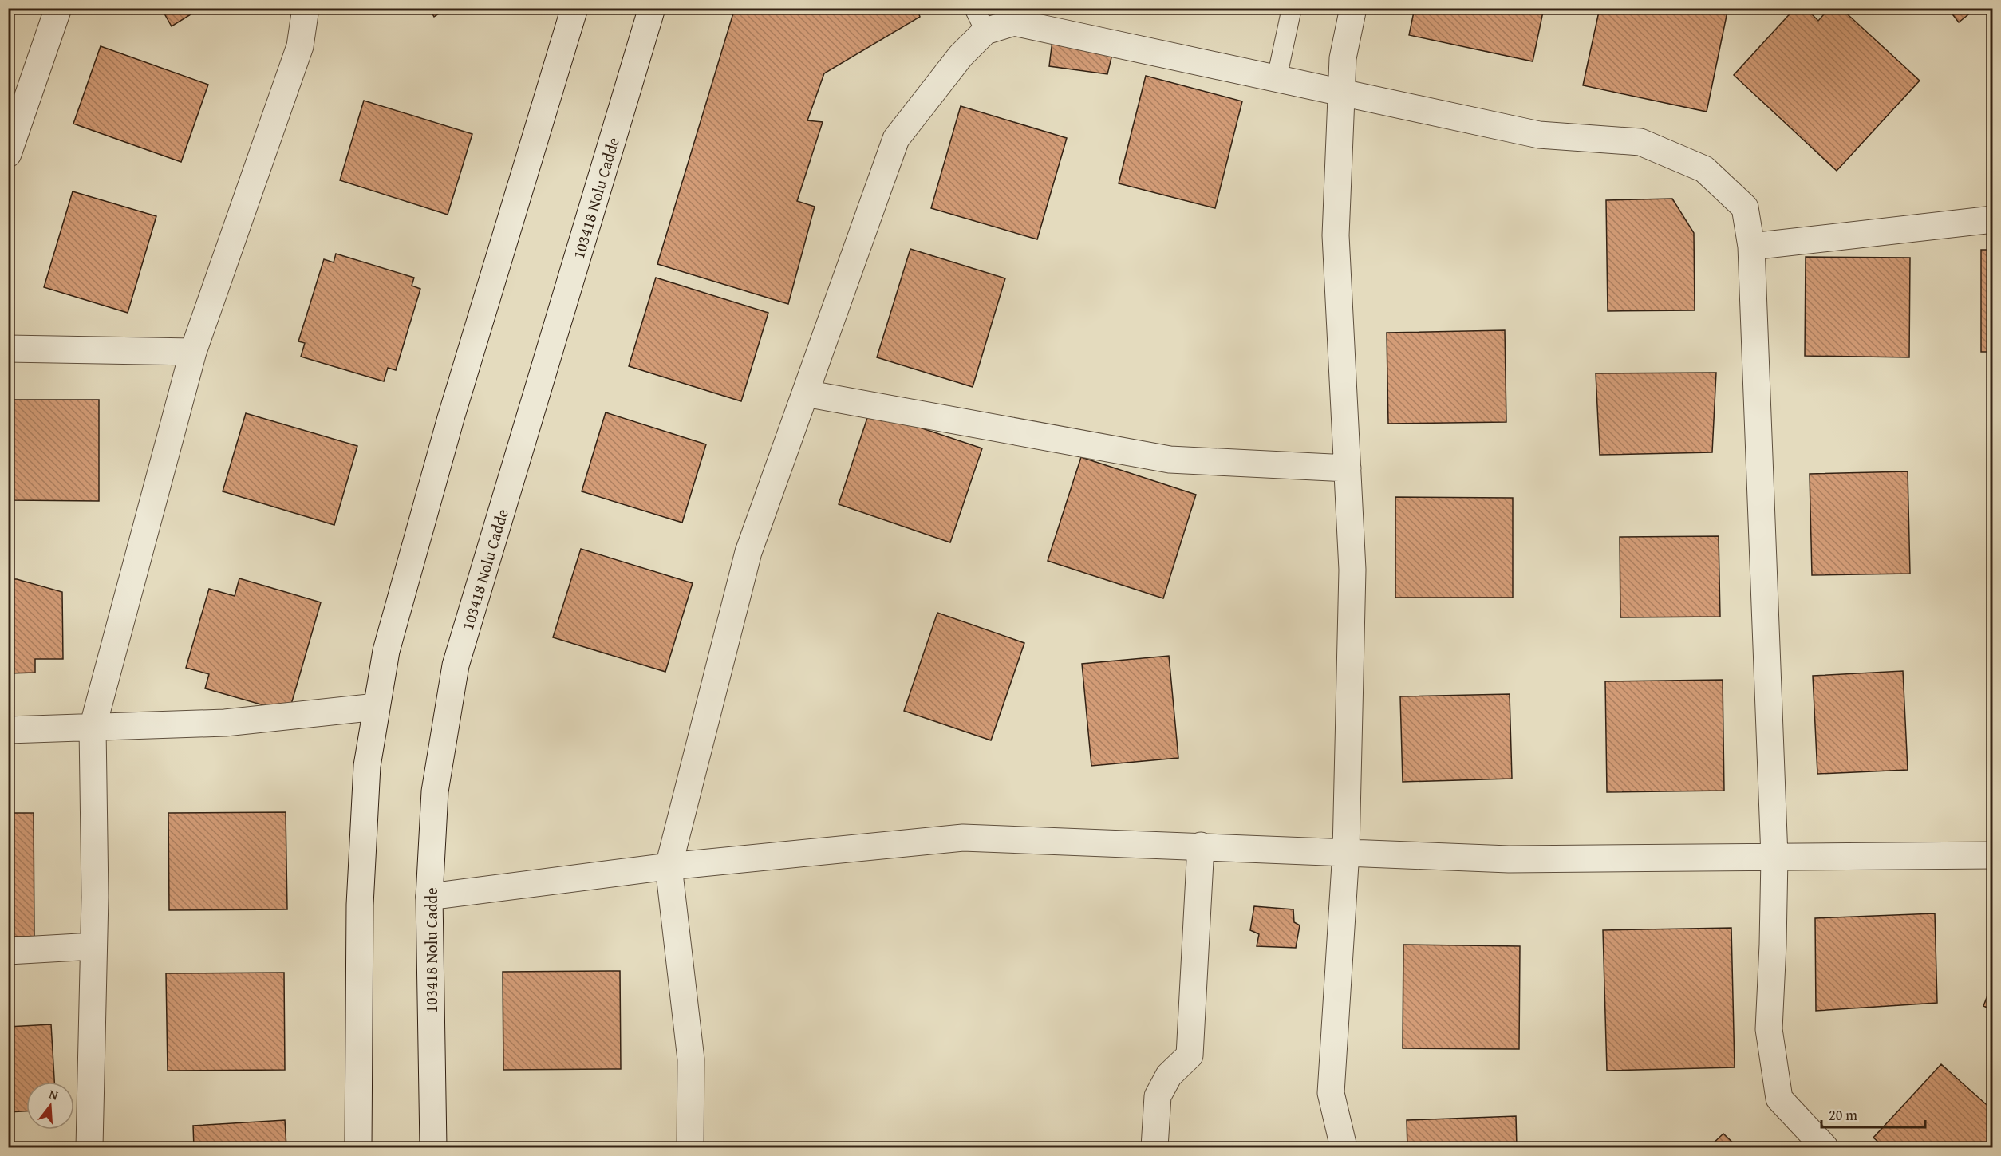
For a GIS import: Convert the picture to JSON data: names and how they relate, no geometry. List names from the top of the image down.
{
  "streets": {
    "street": ["103418 Nolu Cadde"]
  },
  "scale_bar": "20 m",
  "north": "top"
}
